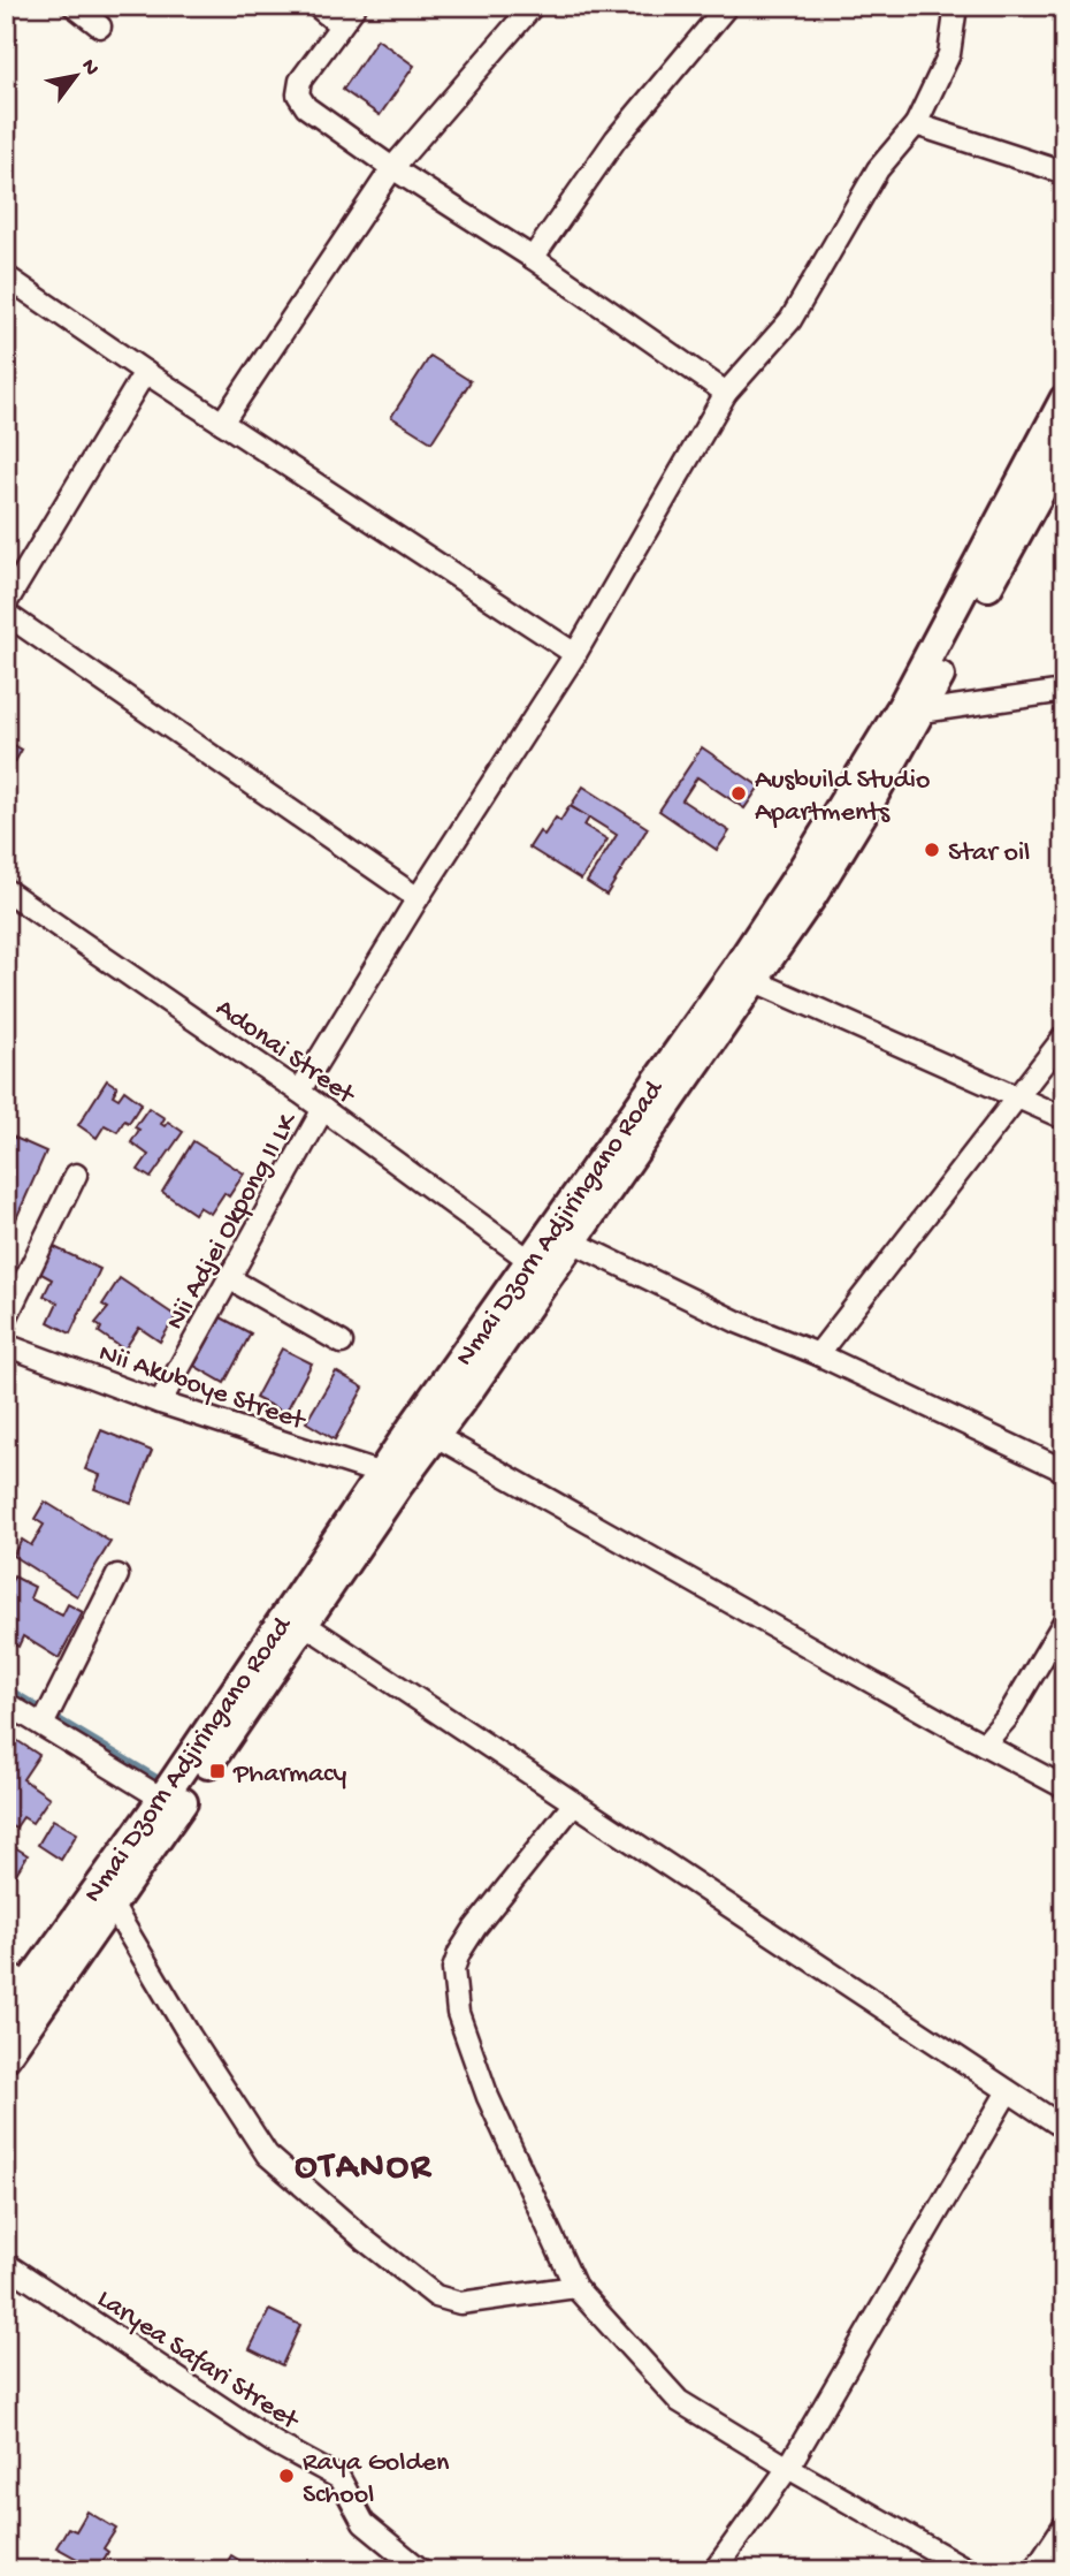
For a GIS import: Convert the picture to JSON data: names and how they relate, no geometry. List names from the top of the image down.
{
  "streets": {
    "main road": ["Nmai Dzorn Adjiringano Road"],
    "street": [
      "Adonai Street",
      "Nii Adjei Okpong II LK",
      "Nii Akuboye Street",
      "Laryea Safari Street"
    ]
  },
  "crossings": [
    ["Adonai Street", "Nii Adjei Okpong II LK"],
    ["Adonai Street", "Nmai Dzorn Adjiringano Road"],
    ["Nii Adjei Okpong II LK", "Nii Akuboye Street"],
    ["Nmai Dzorn Adjiringano Road", "Nii Akuboye Street"]
  ],
  "districts": ["OTANOR"],
  "places": {
    "other": ["Ausbuild Studio Apartments", "Star oil", "Raya Golden School"],
    "transit": ["Pharmacy"]
  },
  "north": "top right"
}
